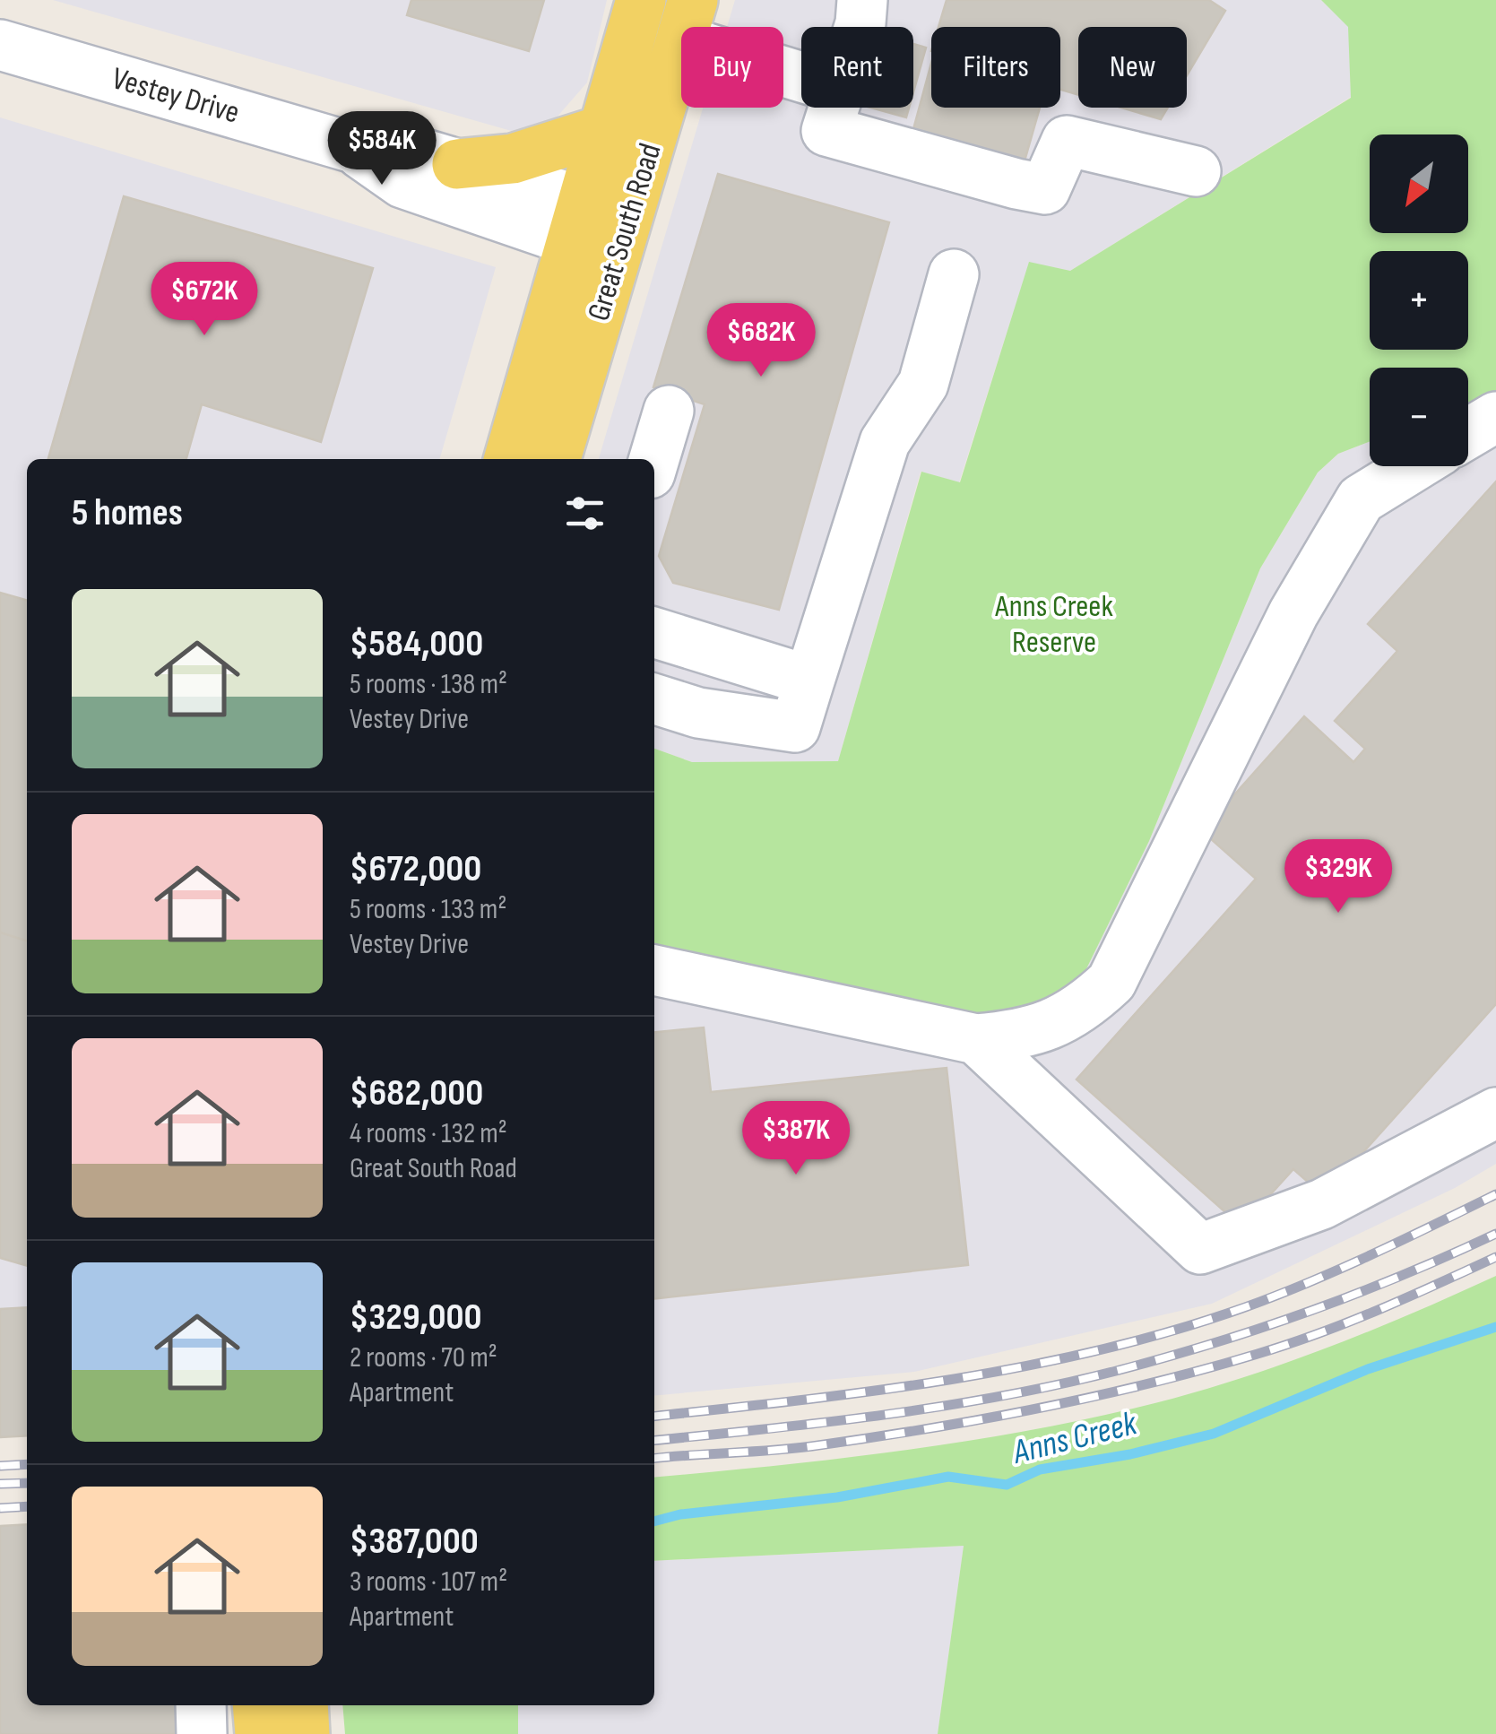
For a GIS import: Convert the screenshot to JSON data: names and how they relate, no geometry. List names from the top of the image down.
{
  "streets": {
    "main road": ["Great South Road"],
    "street": ["Vestey Drive"]
  },
  "crossings": [
    ["Vestey Drive", "Great South Road"]
  ],
  "water": ["Anns Creek"],
  "parks": ["Anns Creek Reserve"],
  "north": "bottom left",
  "page": {
    "chip": [
      "Buy",
      "Rent",
      "Filters",
      "New"
    ],
    "price": [
      "$584K",
      "$672K",
      "$682K",
      "$329K",
      "$387K"
    ],
    "map_buttons": ["+", "−"],
    "heading": "5 homes",
    "list": [
      {
        "name": "$584,000",
        "note": "5 rooms · 138 m² · Vestey Drive"
      },
      {
        "name": "$672,000",
        "note": "5 rooms · 133 m² · Vestey Drive"
      },
      {
        "name": "$682,000",
        "note": "4 rooms · 132 m² · Great South Road"
      },
      {
        "name": "$329,000",
        "note": "2 rooms · 70 m² · Apartment"
      },
      {
        "name": "$387,000",
        "note": "3 rooms · 107 m² · Apartment"
      }
    ]
  }
}
